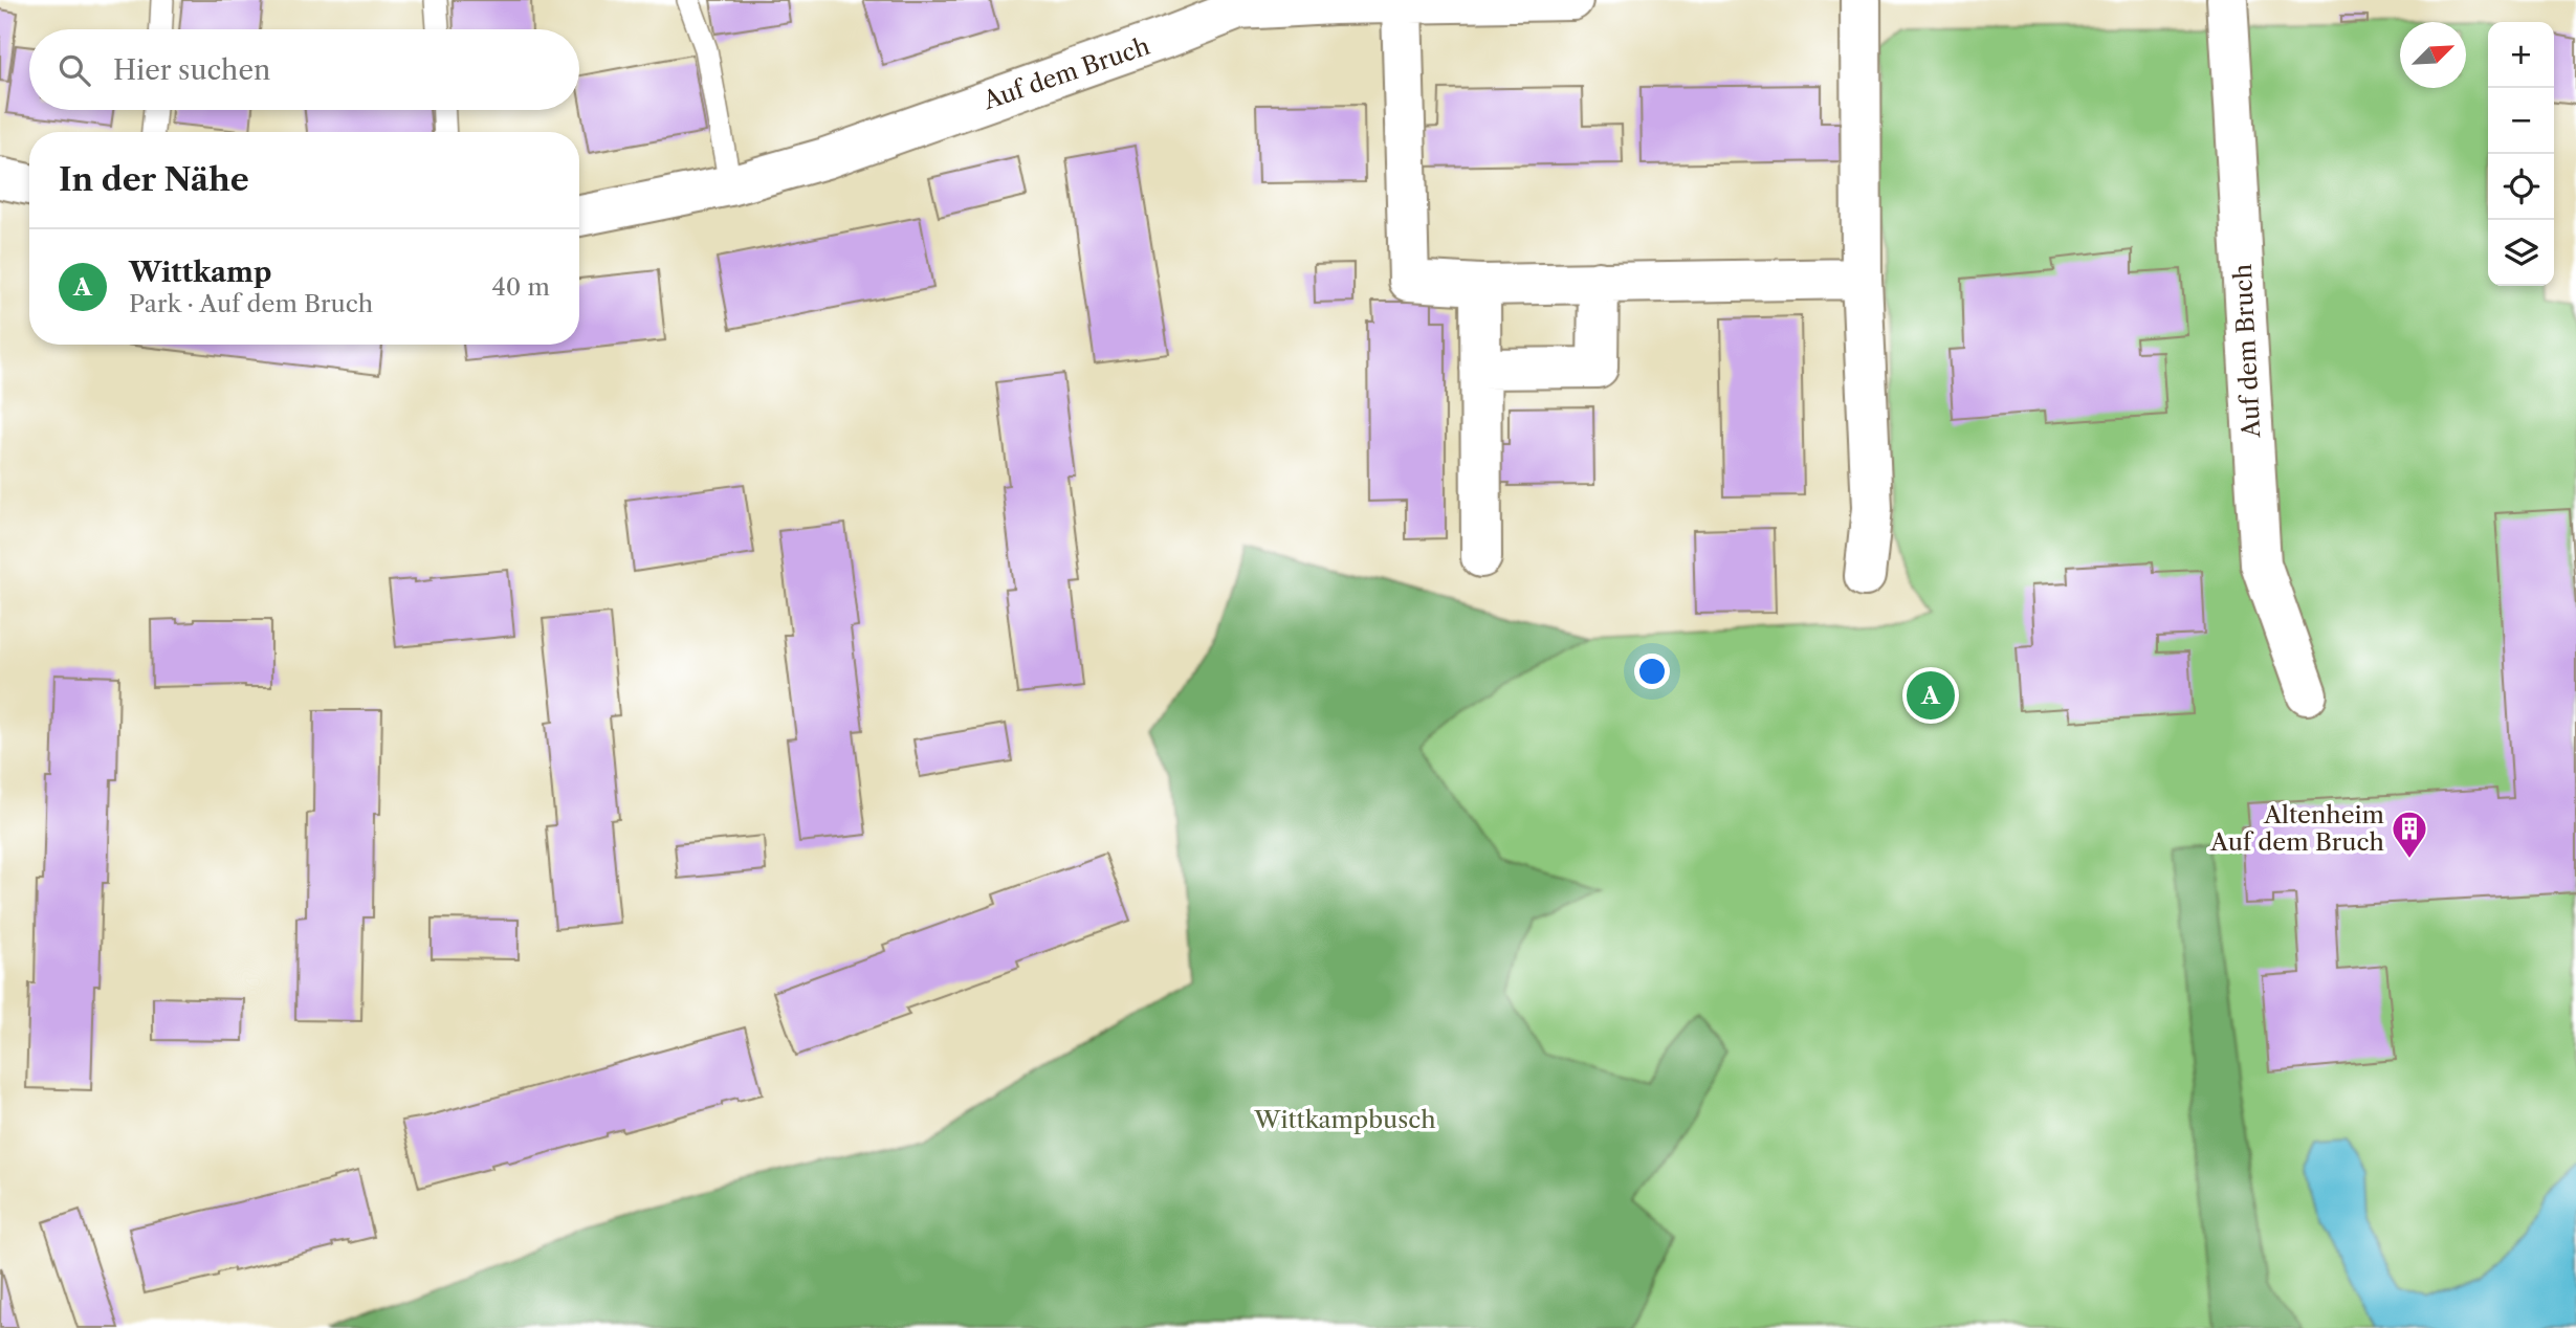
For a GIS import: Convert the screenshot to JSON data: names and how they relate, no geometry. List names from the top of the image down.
{
  "streets": {
    "street": ["Auf dem Bruch"]
  },
  "parks": ["Wittkampbusch"],
  "places": {
    "building": ["Altenheim Auf dem Bruch"]
  },
  "north": "top right",
  "page": {
    "map_buttons": ["+", "−"],
    "search": "Hier suchen",
    "heading": "In der Nähe",
    "list": [
      {
        "mark": "A",
        "name": "Wittkamp",
        "note": "Park · Auf dem Bruch",
        "value": "40 m"
      }
    ],
    "pins": "A"
  }
}
